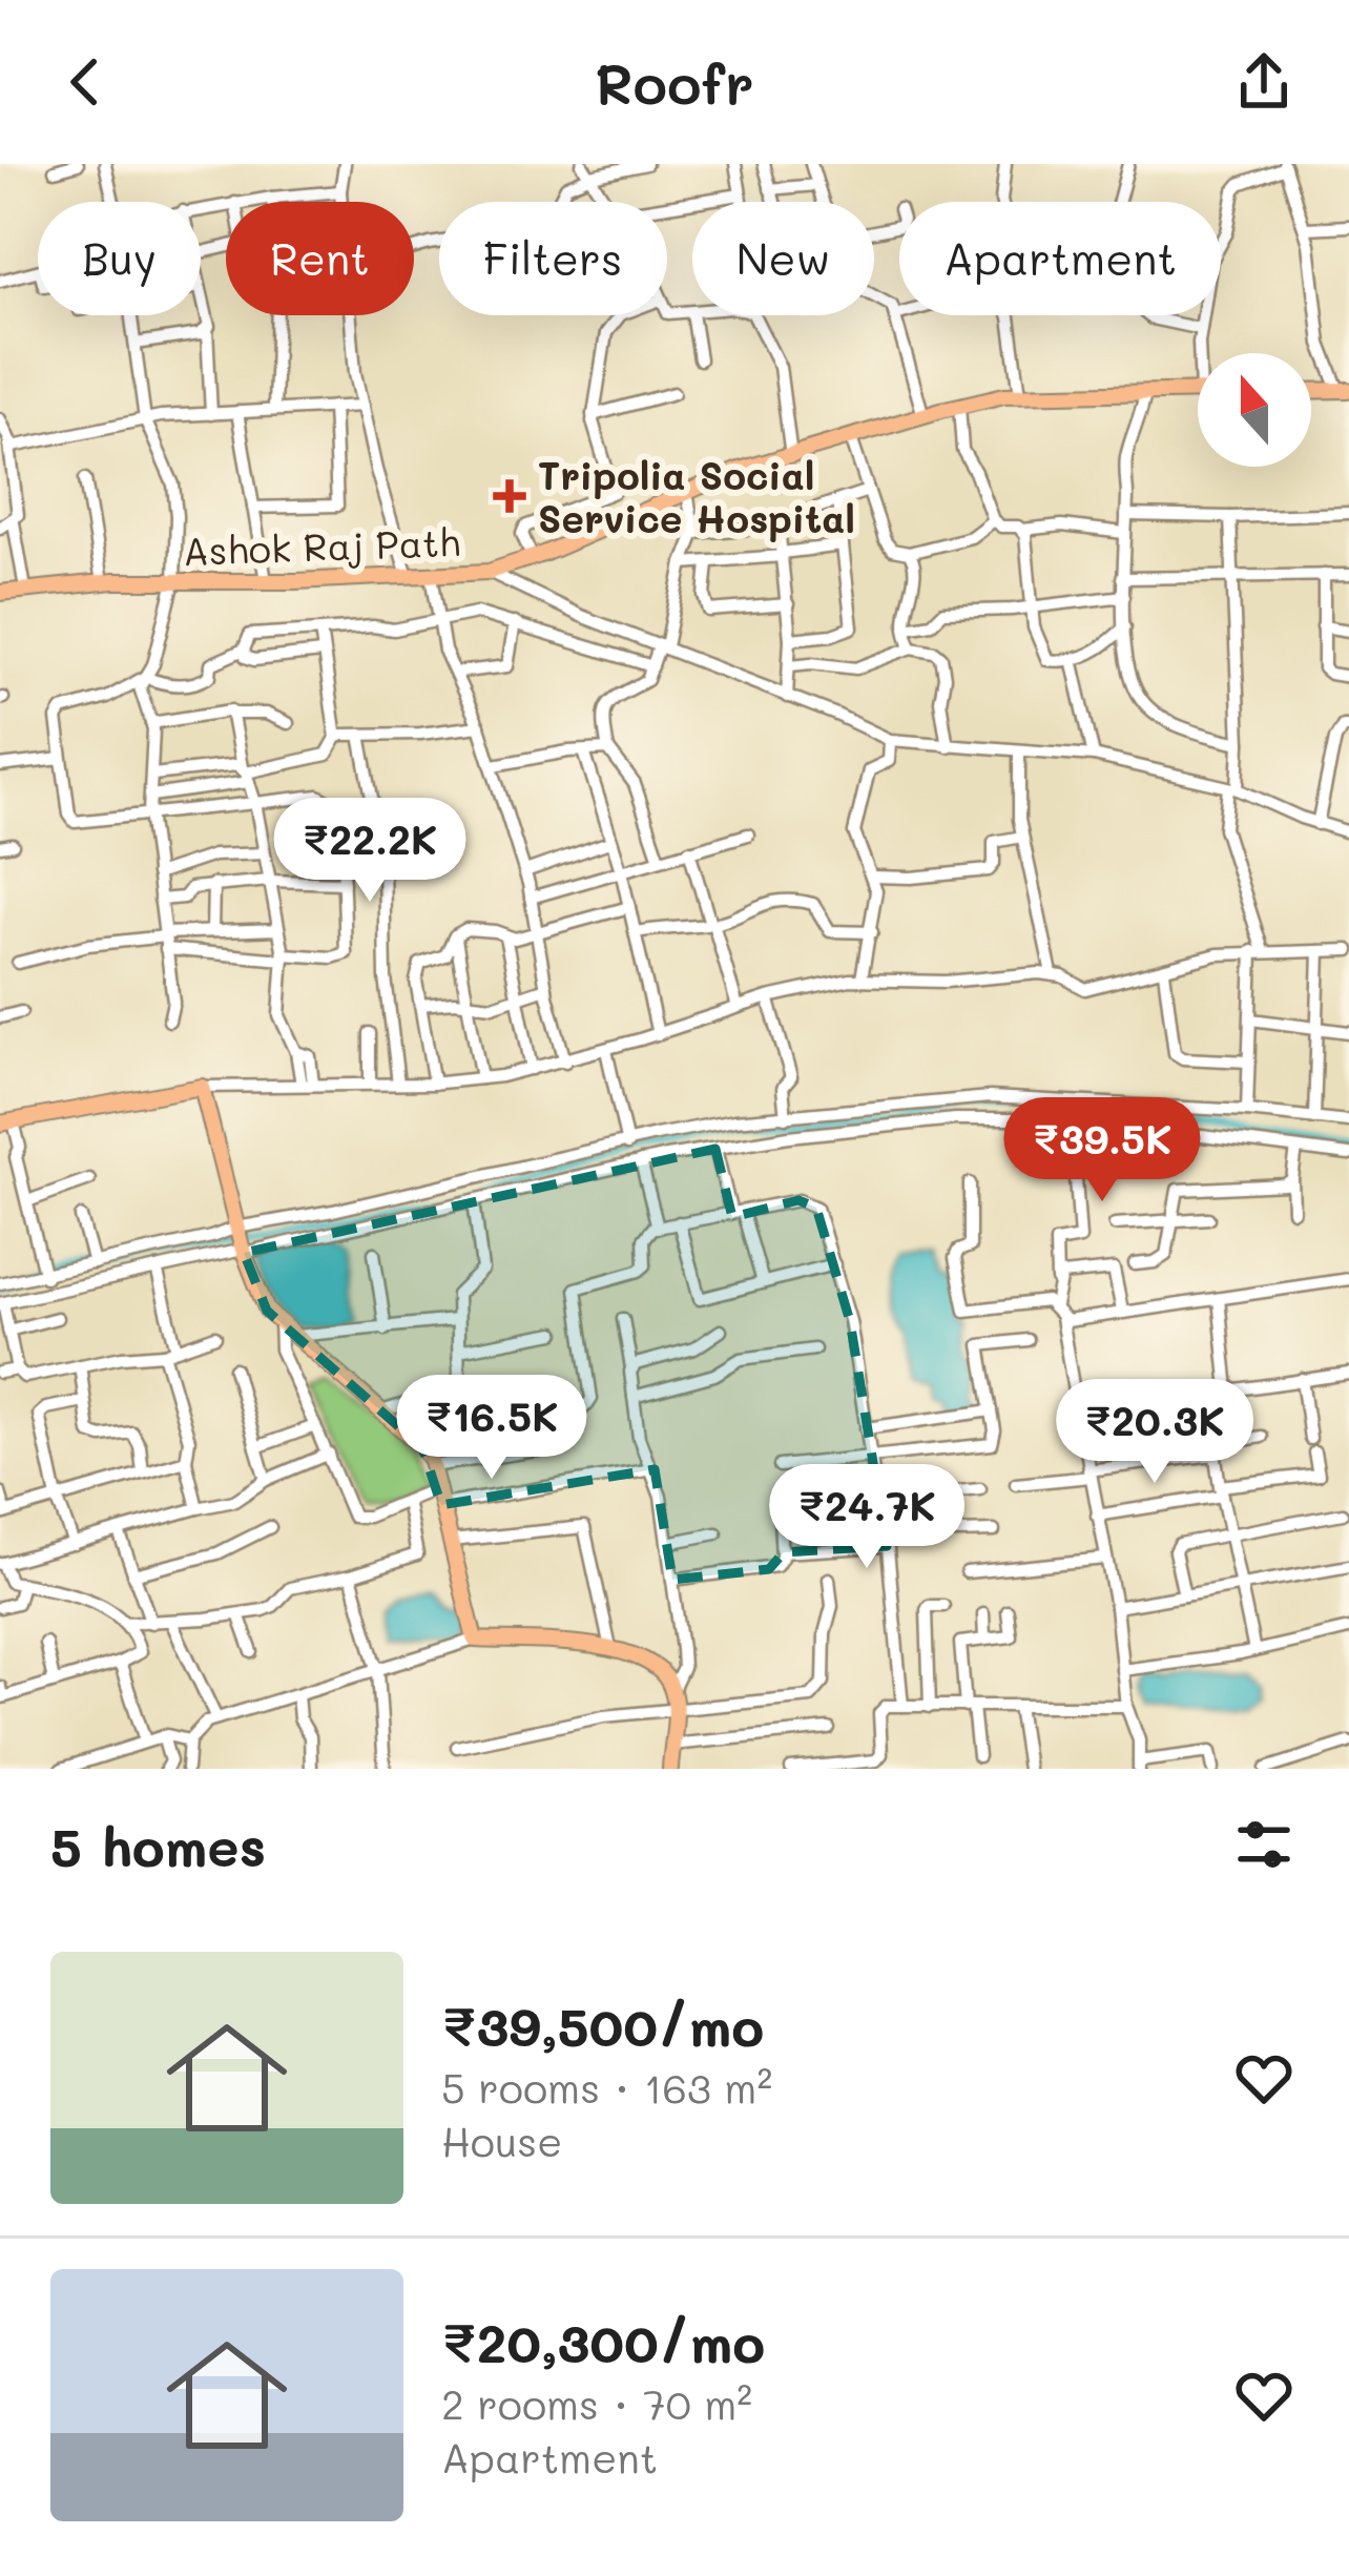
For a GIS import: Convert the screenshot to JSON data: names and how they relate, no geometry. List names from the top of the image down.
{
  "streets": {
    "main road": ["Ashok Raj Path"]
  },
  "places": {
    "health": ["Tripolia Social Service Hospital"]
  },
  "north": "top",
  "page": {
    "header": "Roofr",
    "chip": [
      "Buy",
      "Rent",
      "Filters",
      "New",
      "Apartment"
    ],
    "price": [
      "₹22.2K",
      "₹39.5K",
      "₹16.5K",
      "₹20.3K",
      "₹24.7K"
    ],
    "heading": "5 homes",
    "list": [
      {
        "name": "₹39,500/mo",
        "note": "5 rooms · 163 m² · House"
      },
      {
        "name": "₹20,300/mo",
        "note": "2 rooms · 70 m² · Apartment"
      }
    ]
  }
}
